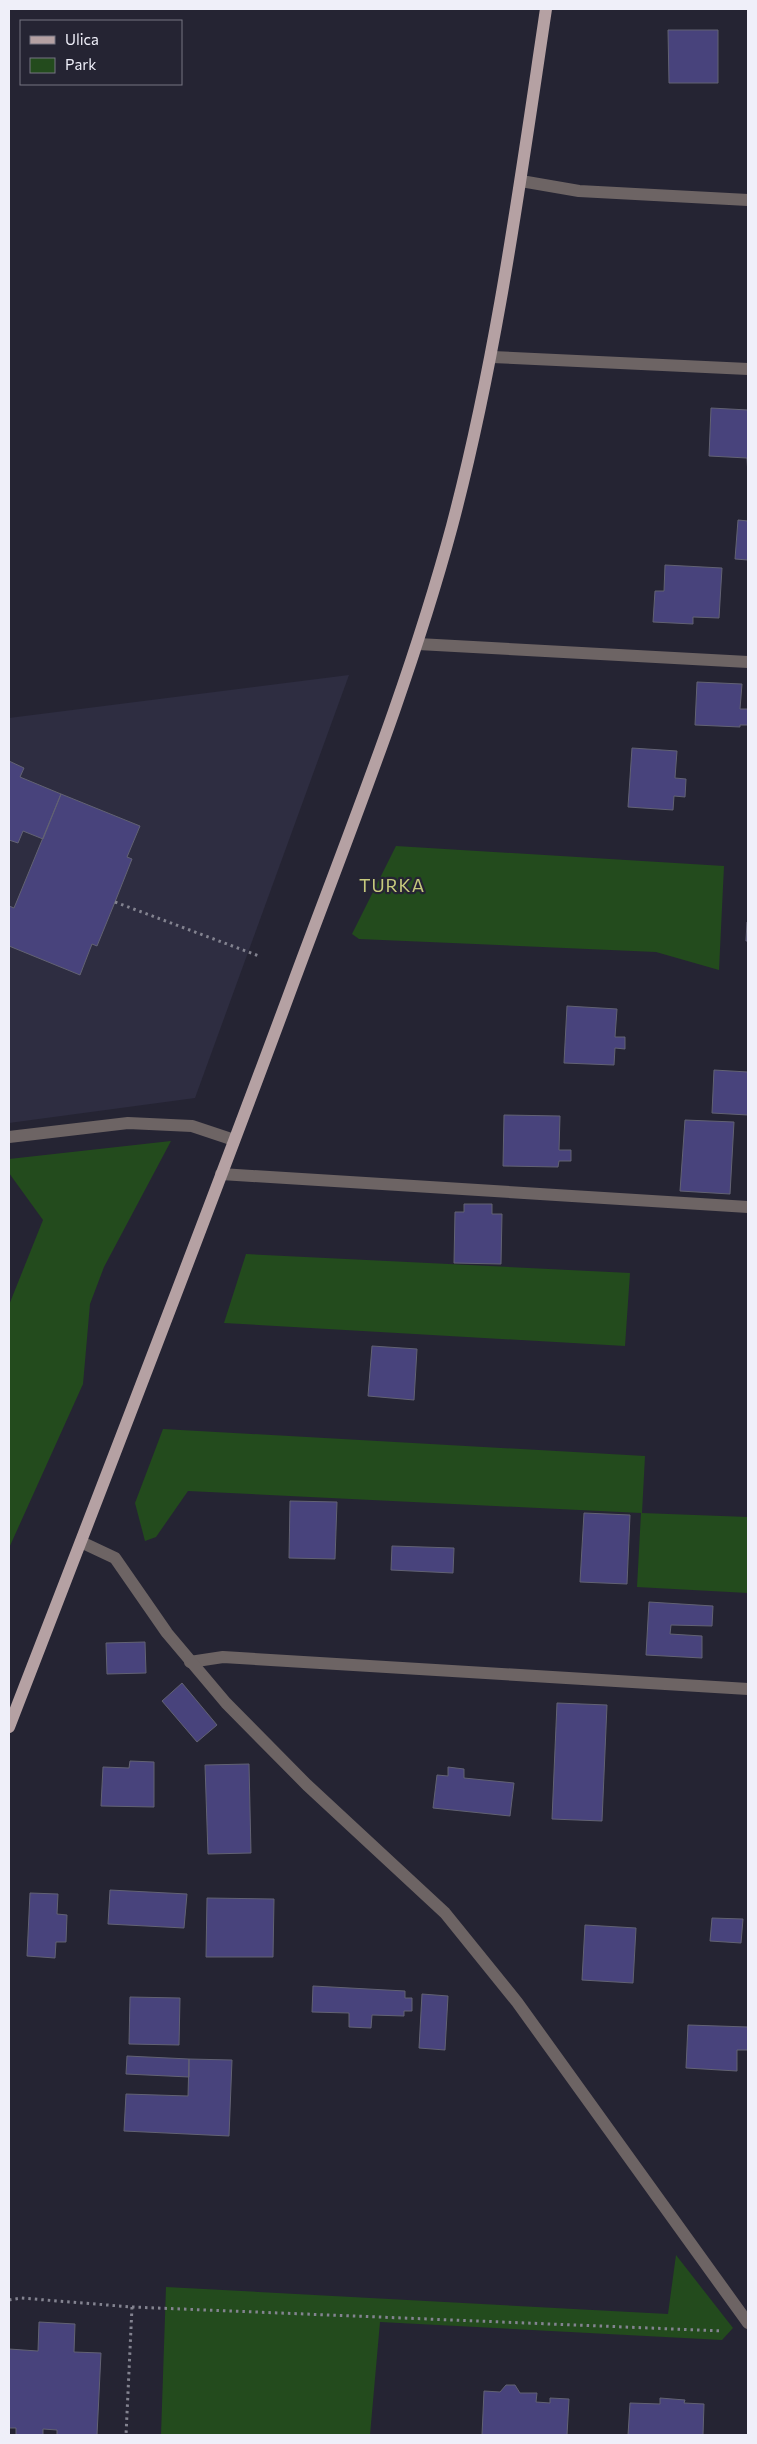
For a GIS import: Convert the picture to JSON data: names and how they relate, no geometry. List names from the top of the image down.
{
  "districts": ["TURKA"],
  "legend": ["Ulica", "Park"]
}
